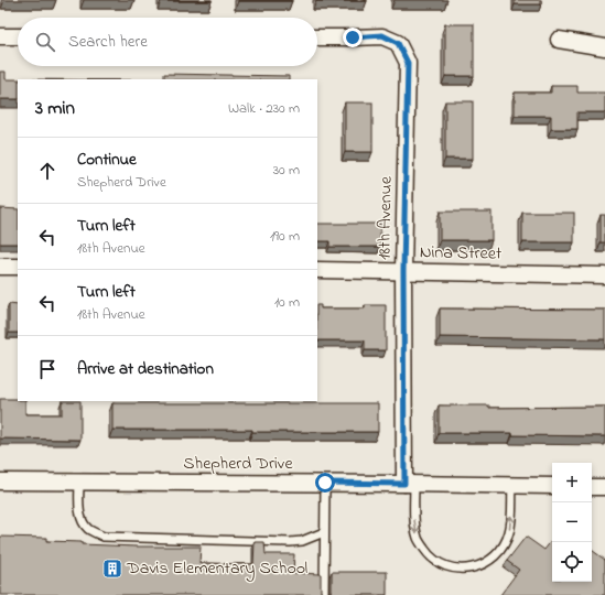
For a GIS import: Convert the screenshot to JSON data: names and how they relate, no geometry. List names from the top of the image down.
{
  "streets": {
    "street": ["18th Avenue", "Nina Street", "Shepherd Drive"]
  },
  "crossings": [
    ["18th Avenue", "Nina Street"],
    ["18th Avenue", "Shepherd Drive"]
  ],
  "places": {
    "building": ["Davis Elementary School"]
  },
  "page": {
    "search": "Search here",
    "heading": ["3 min", "Walk · 230 m"],
    "list": [
      ["Continue", "Shepherd Drive", "30 m"],
      ["Turn left", "18th Avenue", "190 m"],
      ["Turn left", "18th Avenue", "10 m"],
      "Arrive at destination"
    ],
    "map_buttons": ["+", "−"]
  }
}
